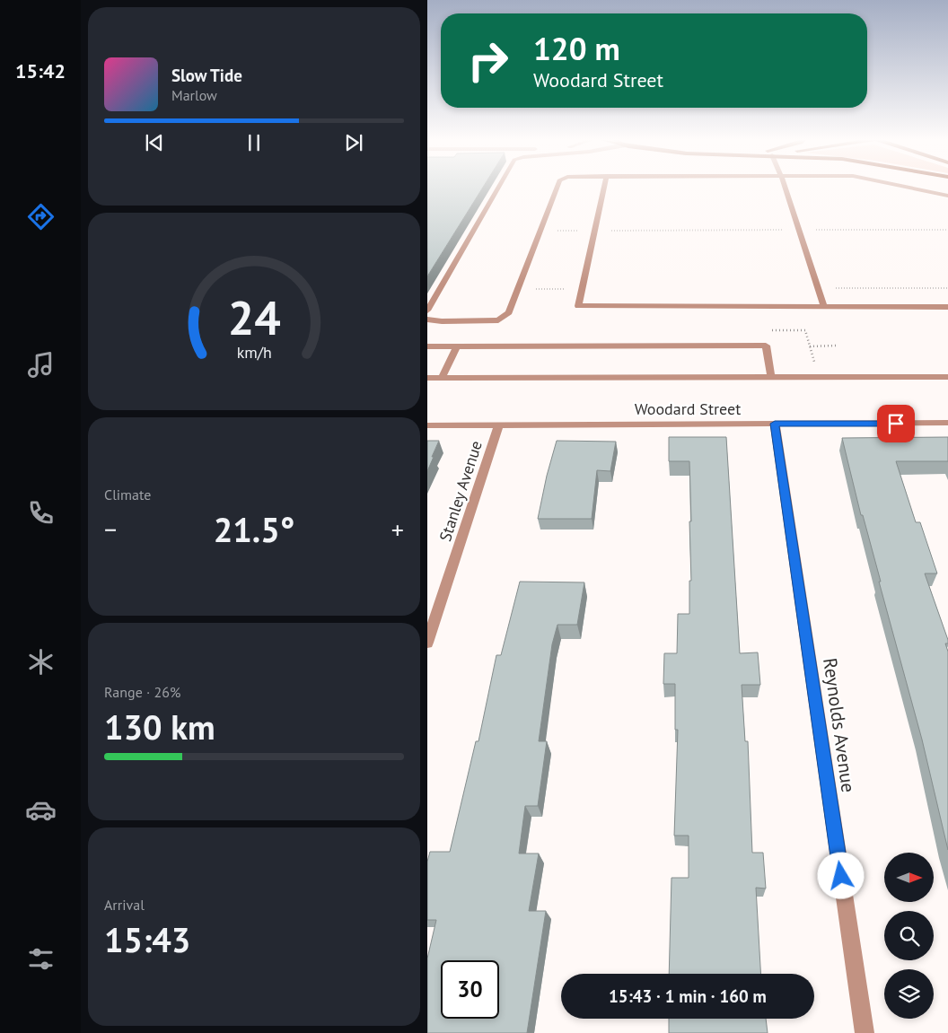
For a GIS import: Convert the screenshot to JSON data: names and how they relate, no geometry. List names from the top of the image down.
{
  "streets": {
    "street": ["Woodard Street", "Stanley Avenue", "Reynolds Avenue"]
  },
  "crossings": [
    ["Woodard Street", "Stanley Avenue"],
    ["Woodard Street", "Reynolds Avenue"]
  ],
  "north": "right",
  "page": {
    "tabs": "15:42",
    "turn": ["120 m", "Woodard Street"],
    "song": ["Slow Tide", "Marlow"],
    "tile": [
      "Climate",
      ["Range · 26%", "130 km"],
      ["Arrival", "15:43"]
    ],
    "heat": ["−", "21.5°", "+"],
    "limit": "30",
    "trip": "15:43 · 1 min · 160 m",
    "gauge": ["24", "km/h"]
  }
}
